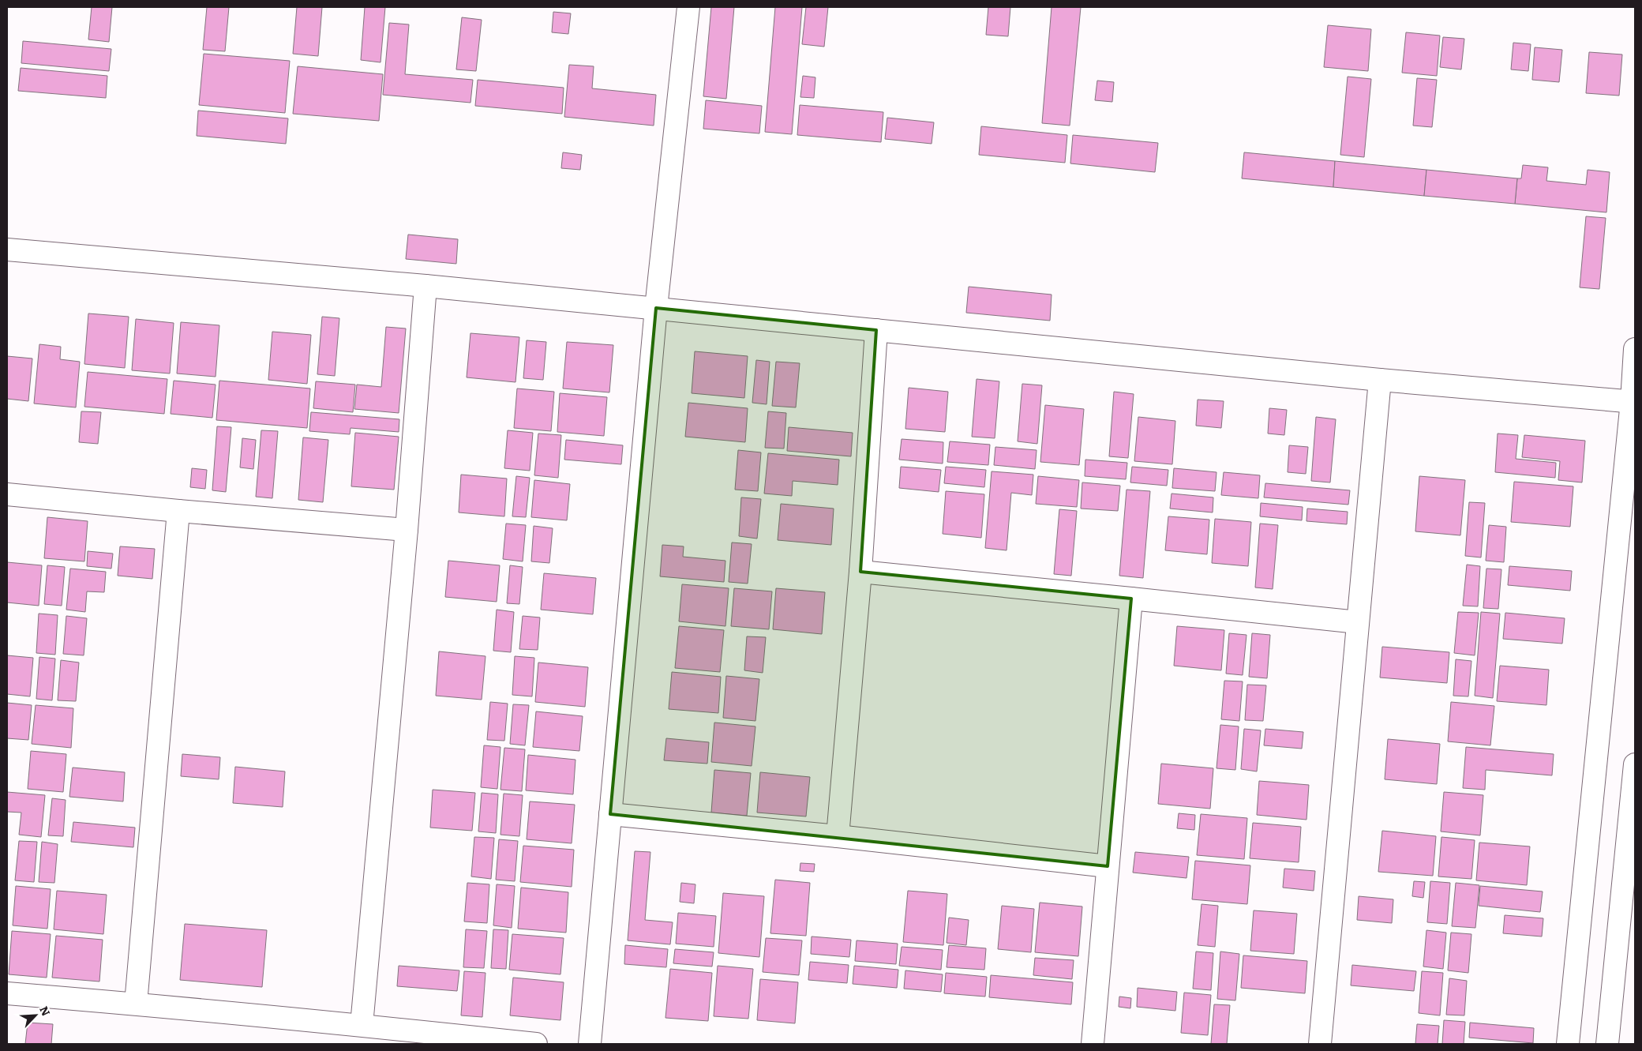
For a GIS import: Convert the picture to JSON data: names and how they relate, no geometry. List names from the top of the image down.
{
  "north": "top right"
}
